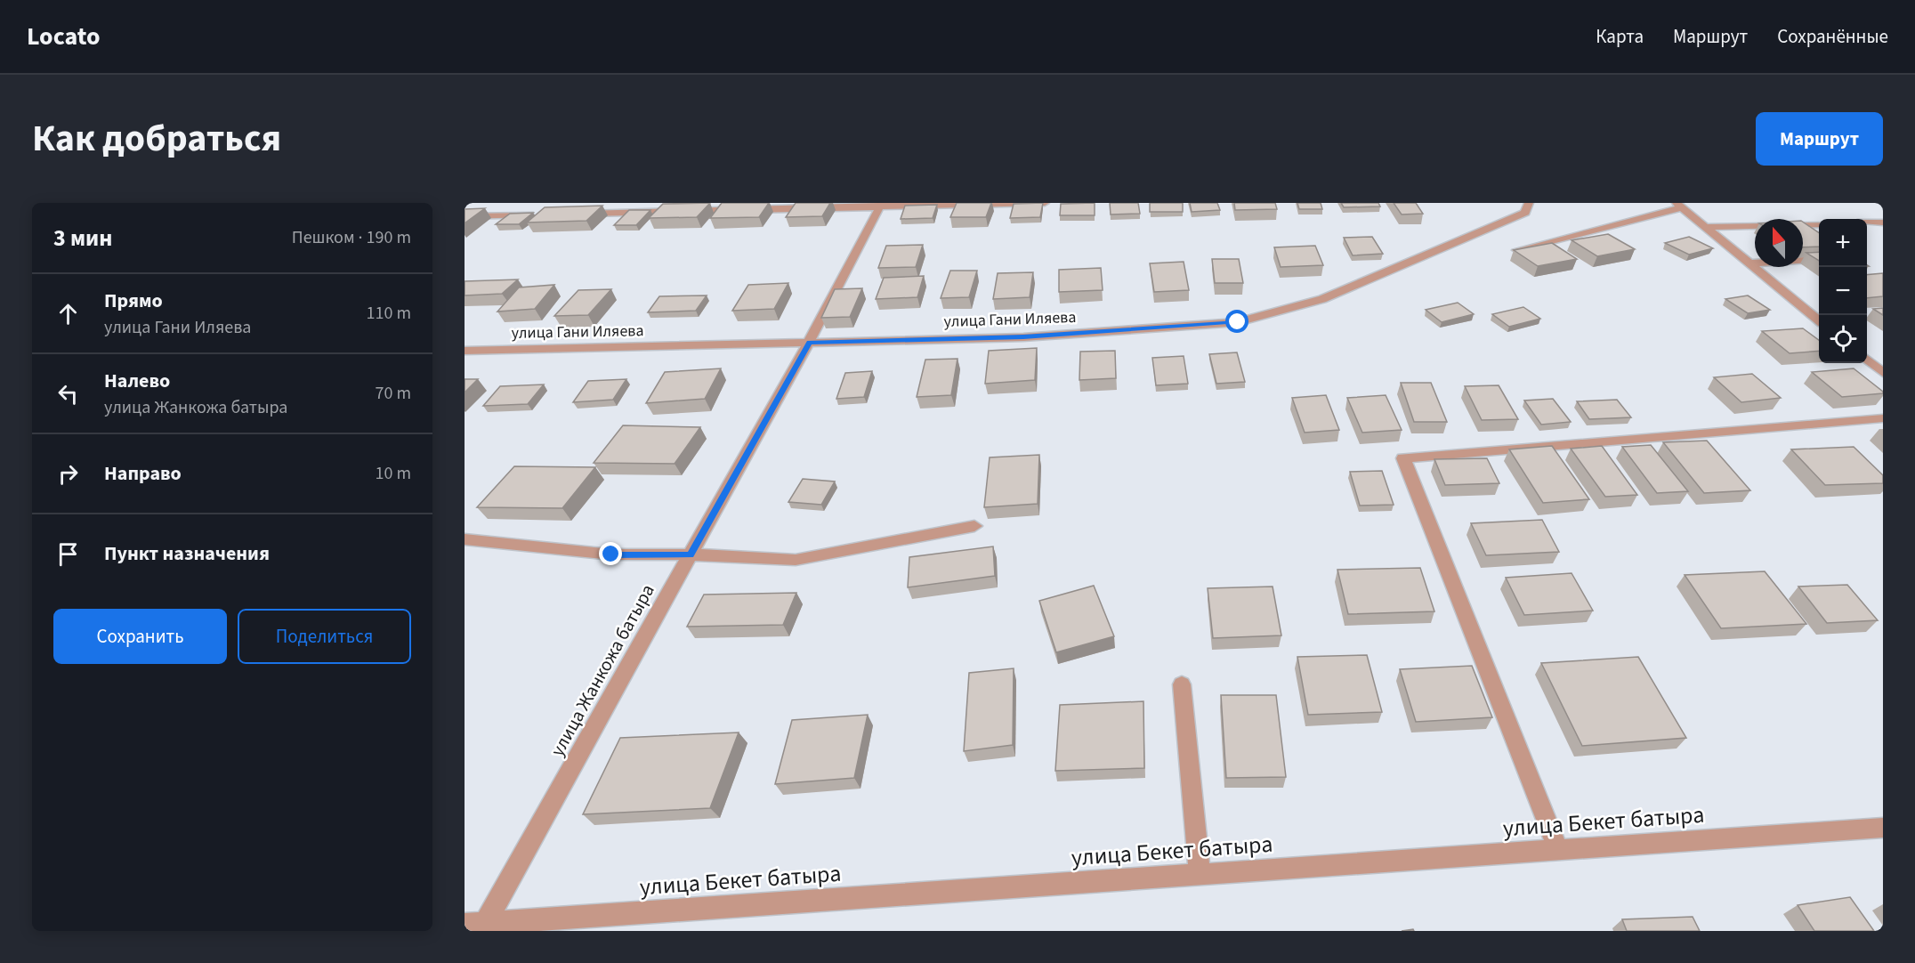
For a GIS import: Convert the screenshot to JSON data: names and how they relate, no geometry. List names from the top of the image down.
{
  "streets": {
    "street": ["улица Гани Иляева", "улица Жанкожа батыра", "улица Бекет батыра"]
  },
  "crossings": [
    ["улица Гани Иляева", "улица Жанкожа батыра"],
    ["улица Жанкожа батыра", "улица Бекет батыра"]
  ],
  "north": "top",
  "page": {
    "header": "Locato",
    "nav": ["Карта", "Маршрут", "Сохранённые"],
    "title": "Как добраться",
    "buttons": [
      "Маршрут",
      ["Сохранить", "Поделиться"]
    ],
    "heading": ["3 мин", "Пешком · 190 m"],
    "map_buttons": ["+", "−"],
    "list": [
      ["Прямо", "улица Гани Иляева", "110 m"],
      ["Налево", "улица Жанкожа батыра", "70 m"],
      ["Направо", "10 m"],
      "Пункт назначения"
    ]
  }
}
